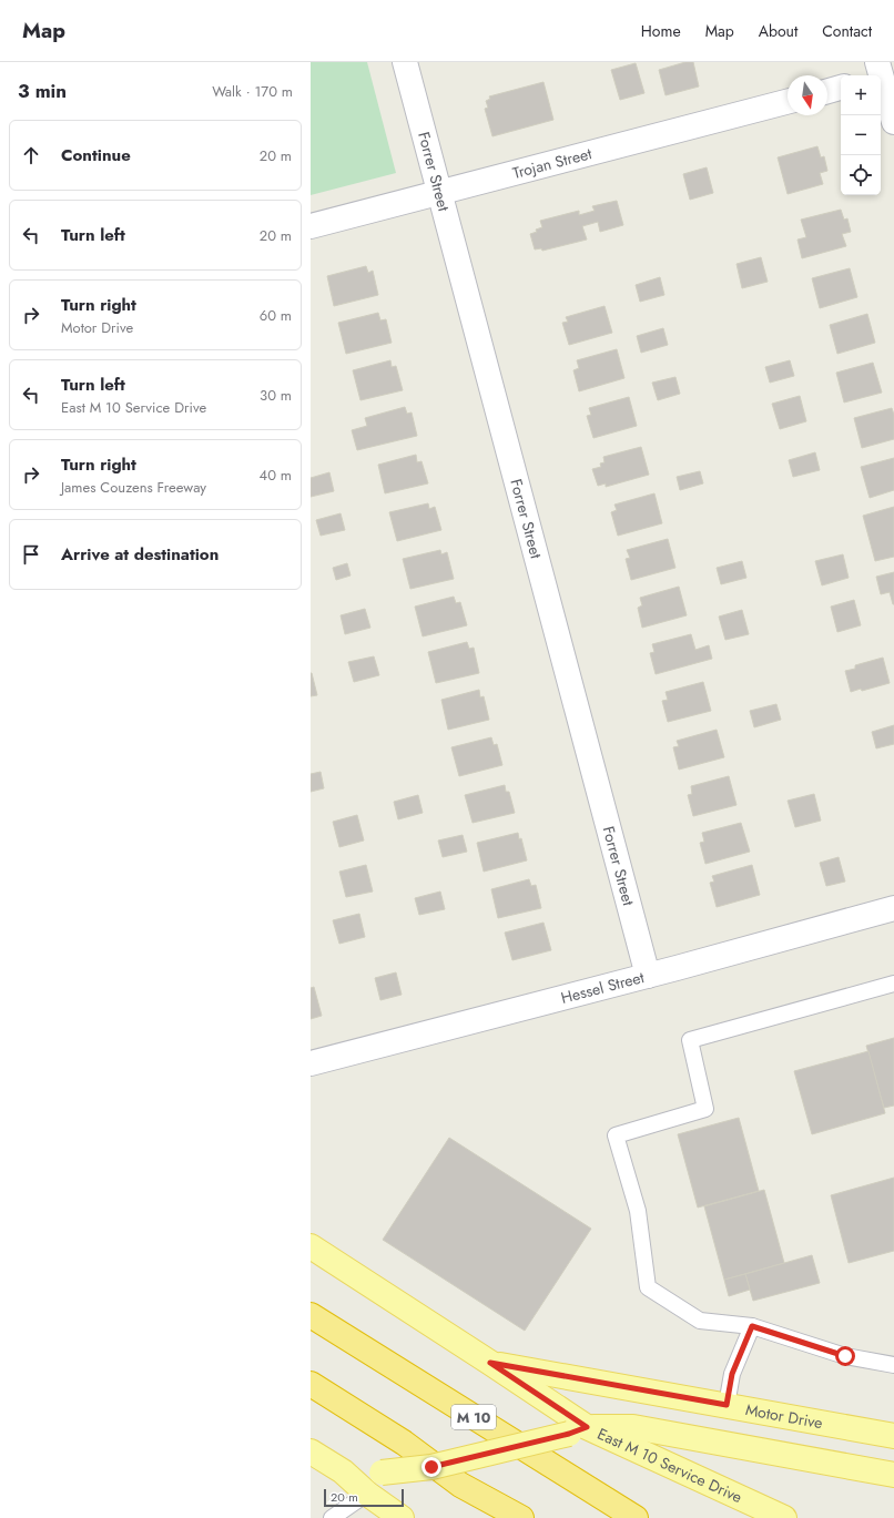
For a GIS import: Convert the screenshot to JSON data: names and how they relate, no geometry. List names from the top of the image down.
{
  "streets": {
    "highway": ["M 10"],
    "main road": ["Motor Drive", "East M 10 Service Drive"],
    "street": ["Trojan Street", "Forrer Street", "Hessel Street"]
  },
  "crossings": [
    ["Trojan Street", "Forrer Street"],
    ["Forrer Street", "Hessel Street"],
    ["Motor Drive", "East M 10 Service Drive"]
  ],
  "scale_bar": "20 m",
  "north": "bottom",
  "page": {
    "header": "Map",
    "nav": [
      "Home",
      "Map",
      "About",
      "Contact"
    ],
    "heading": ["3 min", "Walk · 170 m"],
    "map_buttons": ["+", "−"],
    "list": [
      ["Continue", "20 m"],
      ["Turn left", "20 m"],
      ["Turn right", "Motor Drive", "60 m"],
      ["Turn left", "East M 10 Service Drive", "30 m"],
      ["Turn right", "James Couzens Freeway", "40 m"],
      "Arrive at destination"
    ],
    "scale": "20 m"
  }
}
